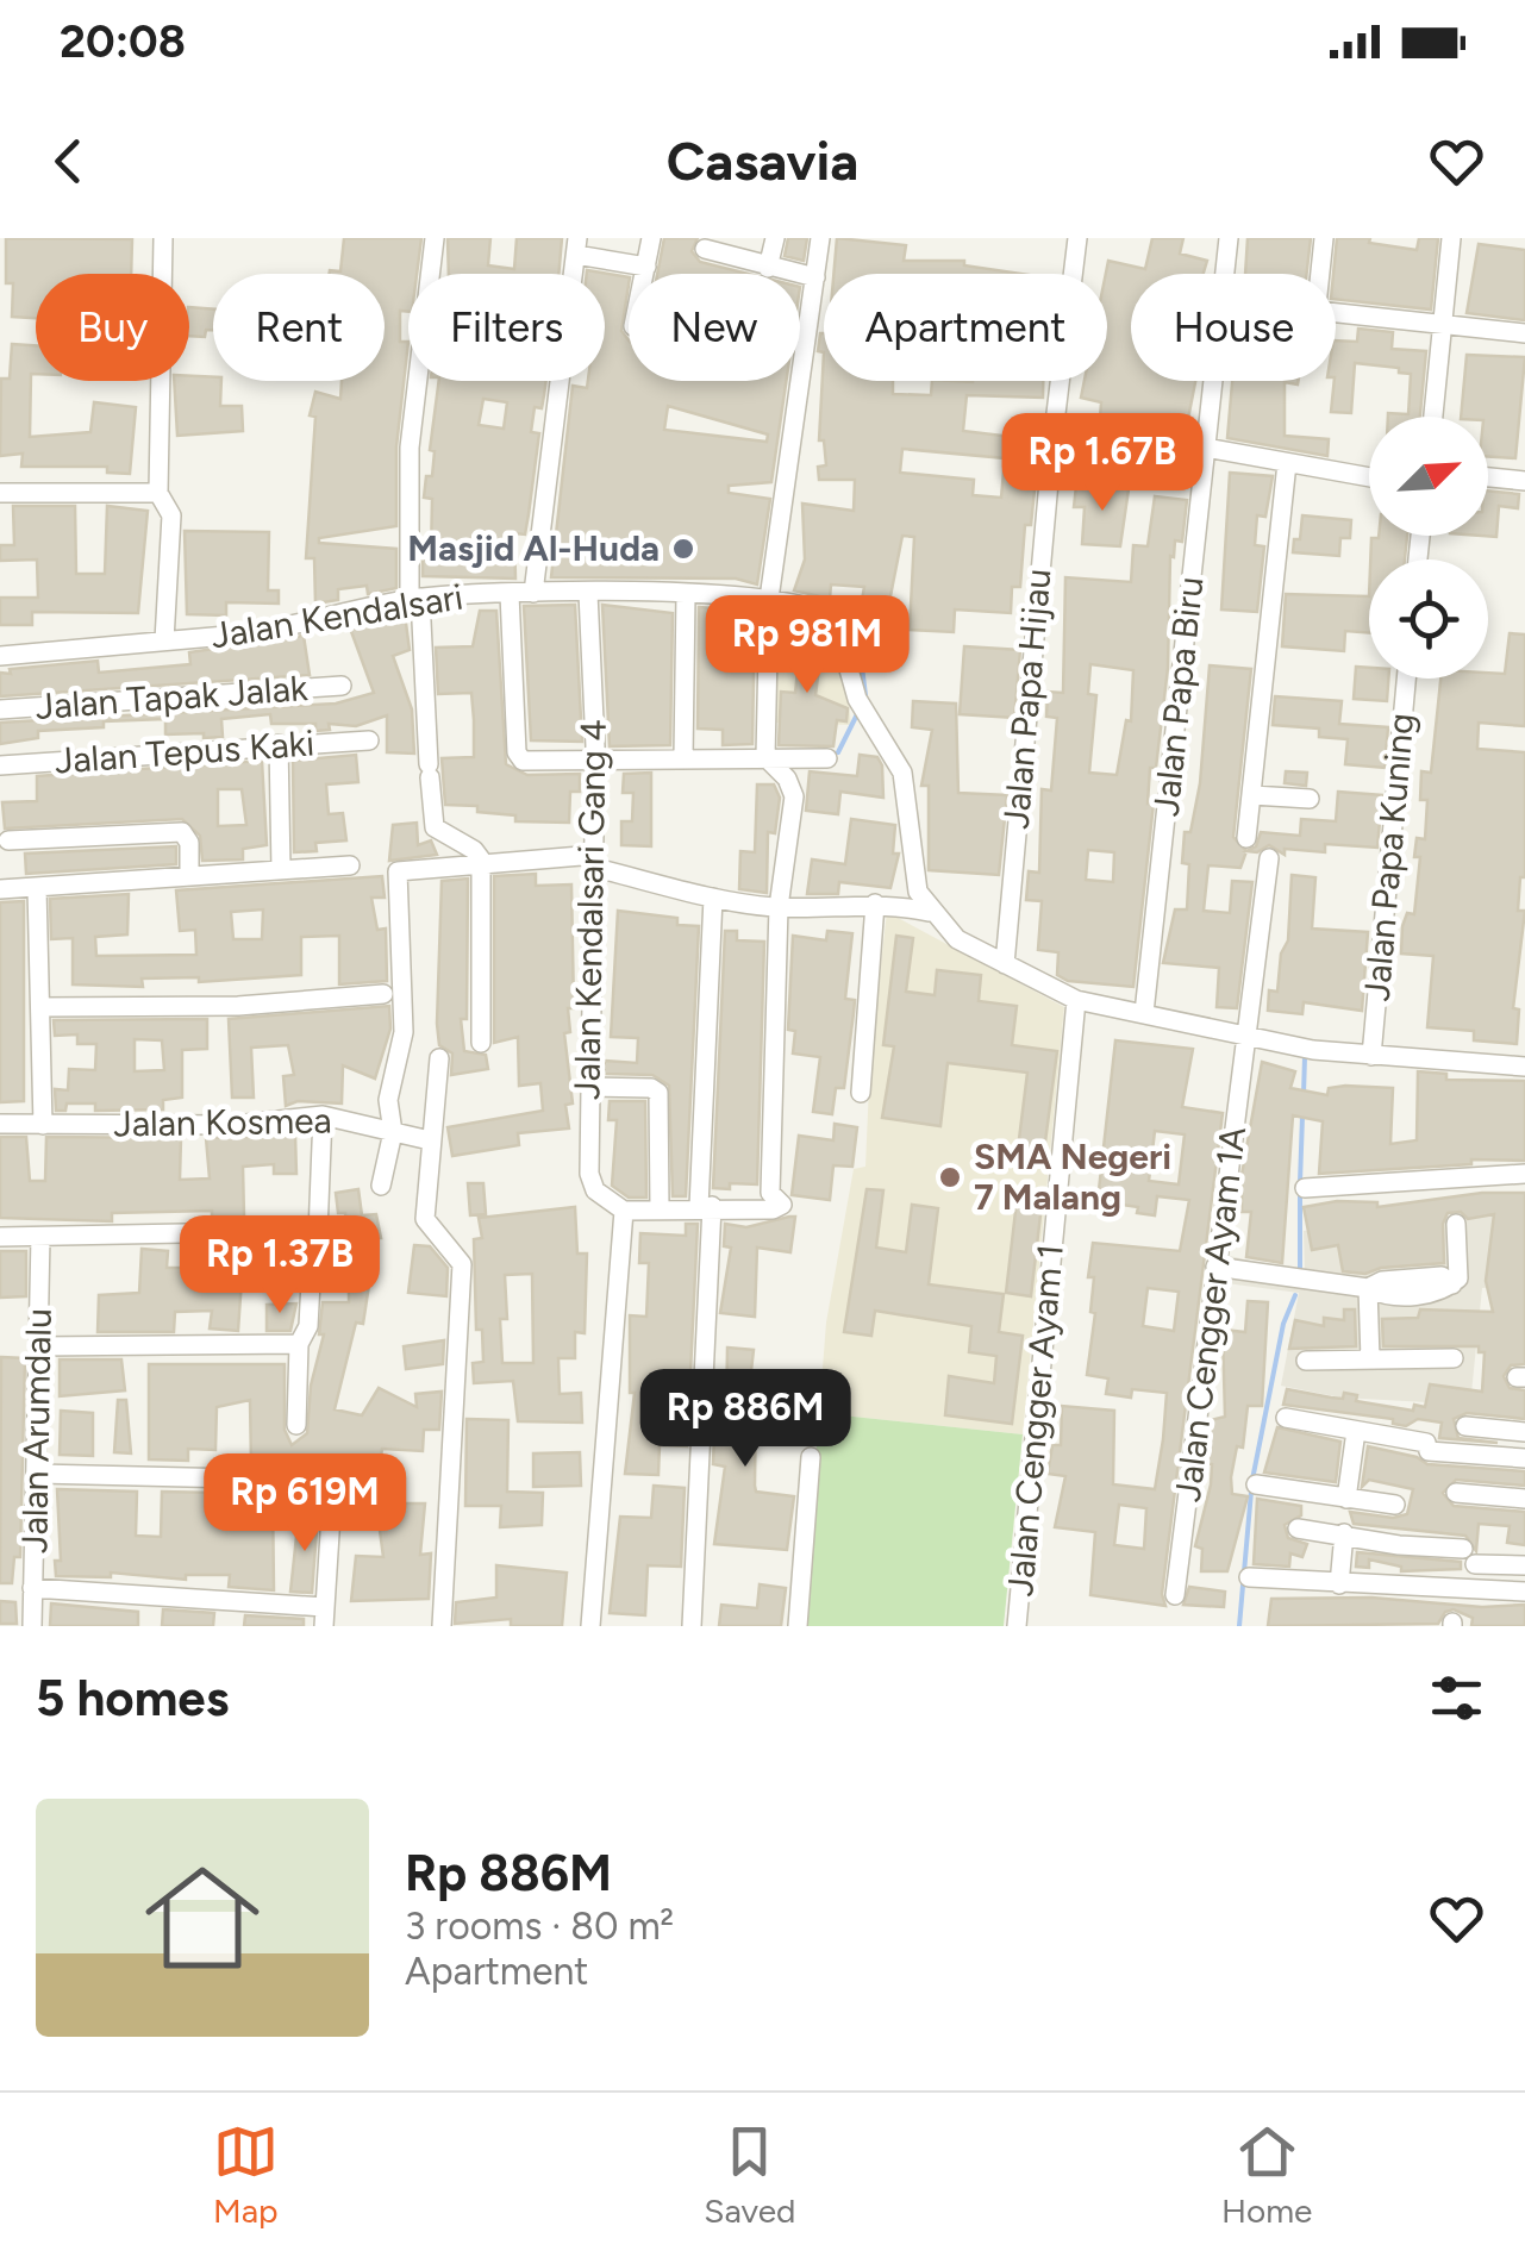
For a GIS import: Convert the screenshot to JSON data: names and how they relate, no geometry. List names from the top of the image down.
{
  "streets": {
    "street": [
      "Jalan Kendalsari",
      "Jalan Papa Biru",
      "Jalan Tapak Jalak",
      "Jalan Papa Hijau",
      "Jalan Tepus Kaki",
      "Jalan Papa Kuning",
      "Jalan Kendalsari Gang 4",
      "Jalan Kosmea",
      "Jalan Cengger Ayam 1A",
      "Jalan Cengger Ayam 1",
      "Jalan Arumdalu"
    ]
  },
  "crossings": [
    ["Jalan Kendalsari", "Jalan Kendalsari Gang 4"]
  ],
  "places": ["Masjid Al-Huda", "SMA Negeri 7 Malang"],
  "north": "top right",
  "page": {
    "status": "20:08",
    "header": "Casavia",
    "chip": [
      "Buy",
      "Rent",
      "Filters",
      "New",
      "Apartment",
      "House"
    ],
    "price": [
      "Rp 1.67B",
      "Rp 981M",
      "Rp 1.37B",
      "Rp 886M",
      "Rp 619M"
    ],
    "heading": "5 homes",
    "list": [
      {
        "name": "Rp 886M",
        "note": "3 rooms · 80 m² · Apartment"
      }
    ],
    "tabs": ["Map", "Saved", "Home"]
  }
}
